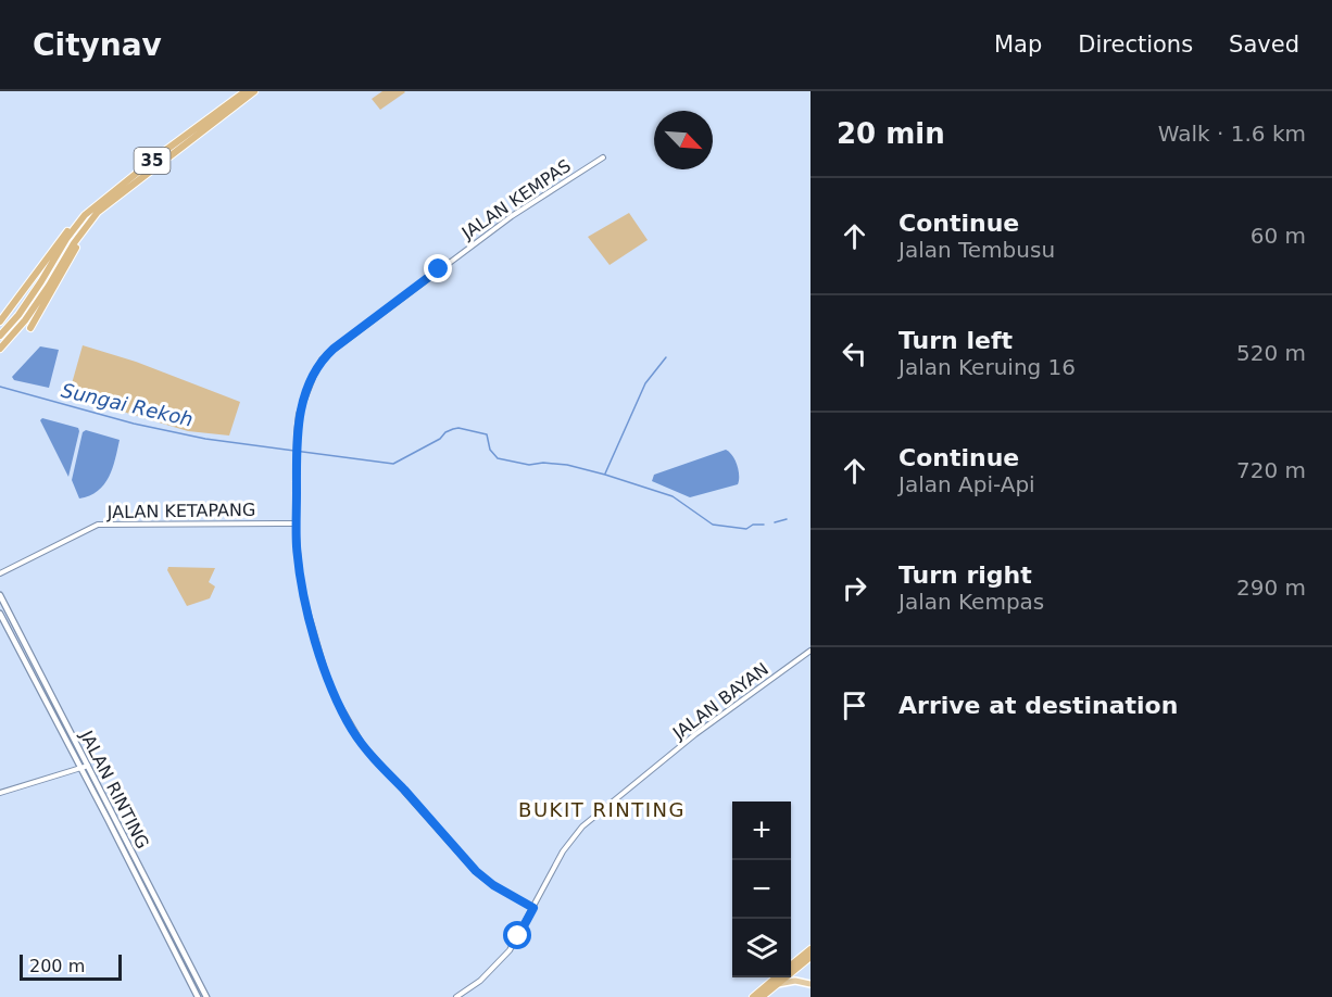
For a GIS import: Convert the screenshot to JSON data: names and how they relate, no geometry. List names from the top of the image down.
{
  "streets": {
    "highway": ["35"],
    "main road": ["JALAN RINTING"],
    "street": ["JALAN KEMPAS", "JALAN KETAPANG", "JALAN BAYAN"]
  },
  "crossings": [
    ["JALAN KEMPAS", "JALAN KETAPANG"]
  ],
  "districts": ["BUKIT RINTING"],
  "water": ["Sungai Rekoh"],
  "scale_bar": "200 m",
  "north": "bottom right",
  "page": {
    "header": "Citynav",
    "nav": ["Map", "Directions", "Saved"],
    "heading": ["20 min", "Walk · 1.6 km"],
    "list": [
      ["Continue", "Jalan Tembusu", "60 m"],
      ["Turn left", "Jalan Keruing 16", "520 m"],
      ["Continue", "Jalan Api-Api", "720 m"],
      ["Turn right", "Jalan Kempas", "290 m"],
      "Arrive at destination"
    ],
    "map_buttons": ["+", "−"],
    "scale": "200 m"
  }
}
